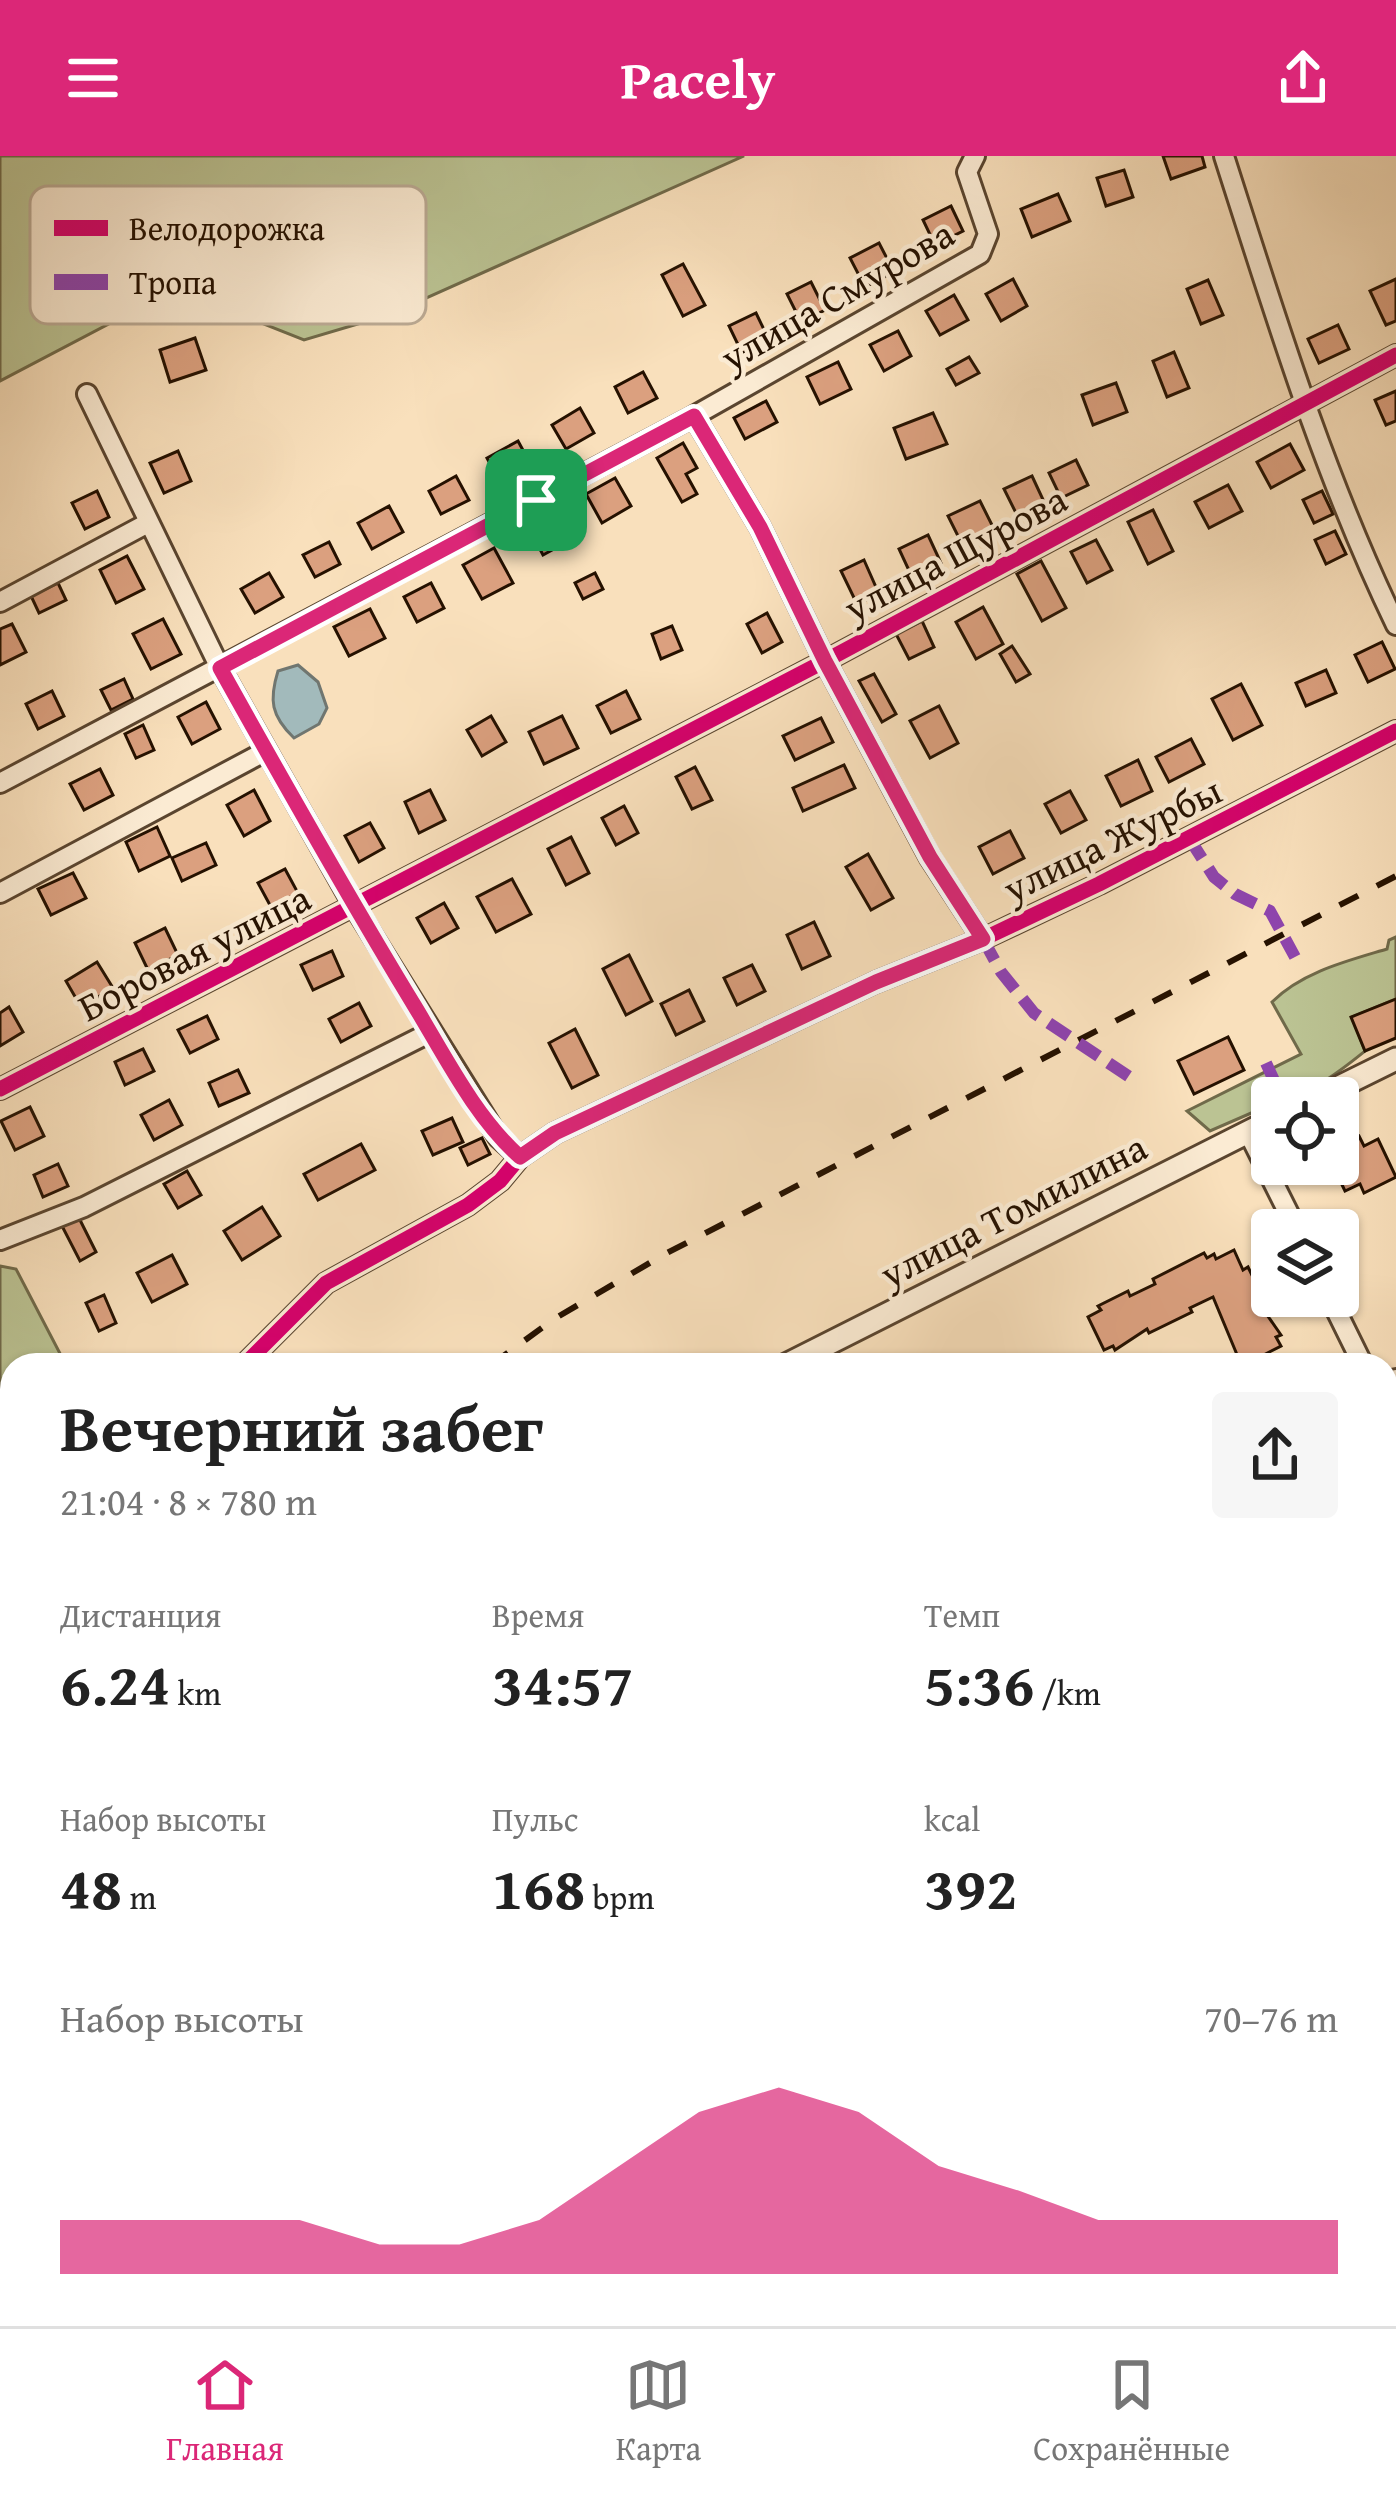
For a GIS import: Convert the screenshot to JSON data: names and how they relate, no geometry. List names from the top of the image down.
{
  "streets": {
    "street": [
      "улица Смурова",
      "улица Щурова",
      "улица Журбы",
      "Боровая улица",
      "улица Томилина"
    ]
  },
  "crossings": [
    ["улица Щурова", "Боровая улица"]
  ],
  "legend": ["Велодорожка", "Тропа"],
  "page": {
    "header": "Pacely",
    "heading": ["Вечерний забег", "21:04 · 8 × 780 m"],
    "stats": [
      ["Дистанция", "6.24 km"],
      ["Время", "34:57"],
      ["Темп", "5:36 /km"],
      ["Набор высоты", "48 m"],
      ["Пульс", "168 bpm"],
      ["kcal", "392"]
    ],
    "chart": ["Набор высоты", "70–76 m"],
    "tabs": ["Главная", "Карта", "Сохранённые"]
  }
}
